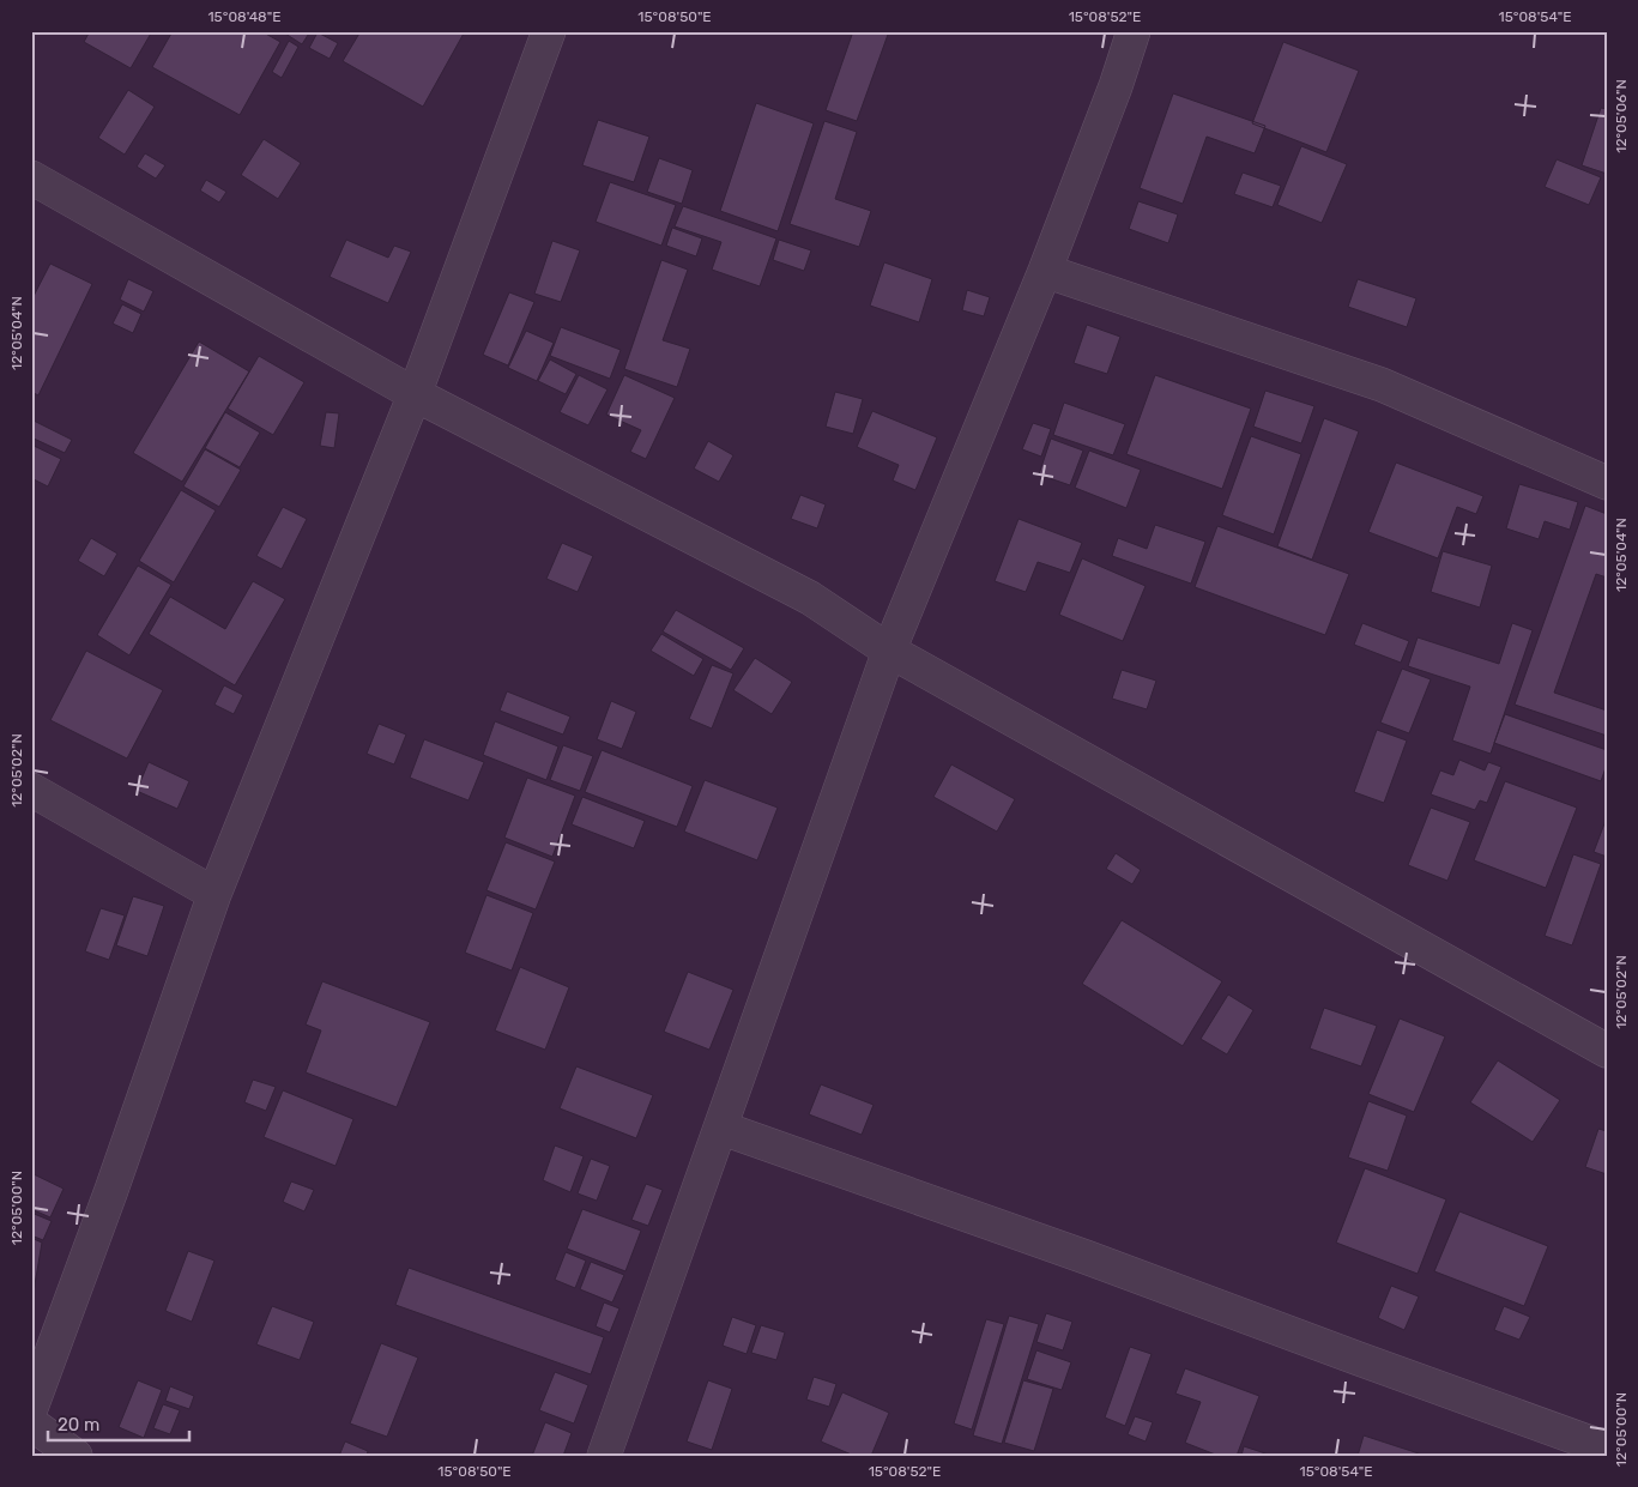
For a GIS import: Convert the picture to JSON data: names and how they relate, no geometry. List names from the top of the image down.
{
  "scale_bar": "20 m",
  "coordinates": [
    "15°08'48\"E",
    "15°08'50\"E",
    "15°08'52\"E",
    "15°08'54\"E",
    "12°05'06\"N",
    "12°05'04\"N",
    "12°05'02\"N",
    "12°05'00\"N"
  ]
}
